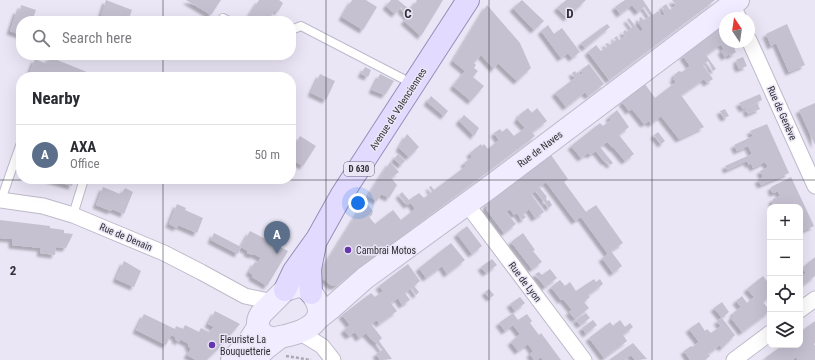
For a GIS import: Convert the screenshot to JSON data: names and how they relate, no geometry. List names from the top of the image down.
{
  "streets": {
    "main road": ["Avenue de Valenciennes", "Rue de Naves", "D 630"],
    "street": ["Rue de Genève", "Rue de Denain", "Rue de Lyon"]
  },
  "crossings": [
    ["Avenue de Valenciennes", "Rue de Naves"],
    ["Avenue de Valenciennes", "Rue de Denain"],
    ["Rue de Naves", "Rue de Lyon"]
  ],
  "places": ["Cambrai Motos", "Fleuriste La Bouquetterie"],
  "north": "top",
  "page": {
    "search": "Search here",
    "heading": "Nearby",
    "list": [
      {
        "mark": "A",
        "name": "AXA",
        "note": "Office",
        "value": "50 m"
      }
    ],
    "map_buttons": ["+", "−"],
    "pins": "A"
  },
  "grid": {
    "columns": ["C", "D"],
    "rows": ["2"]
  }
}
